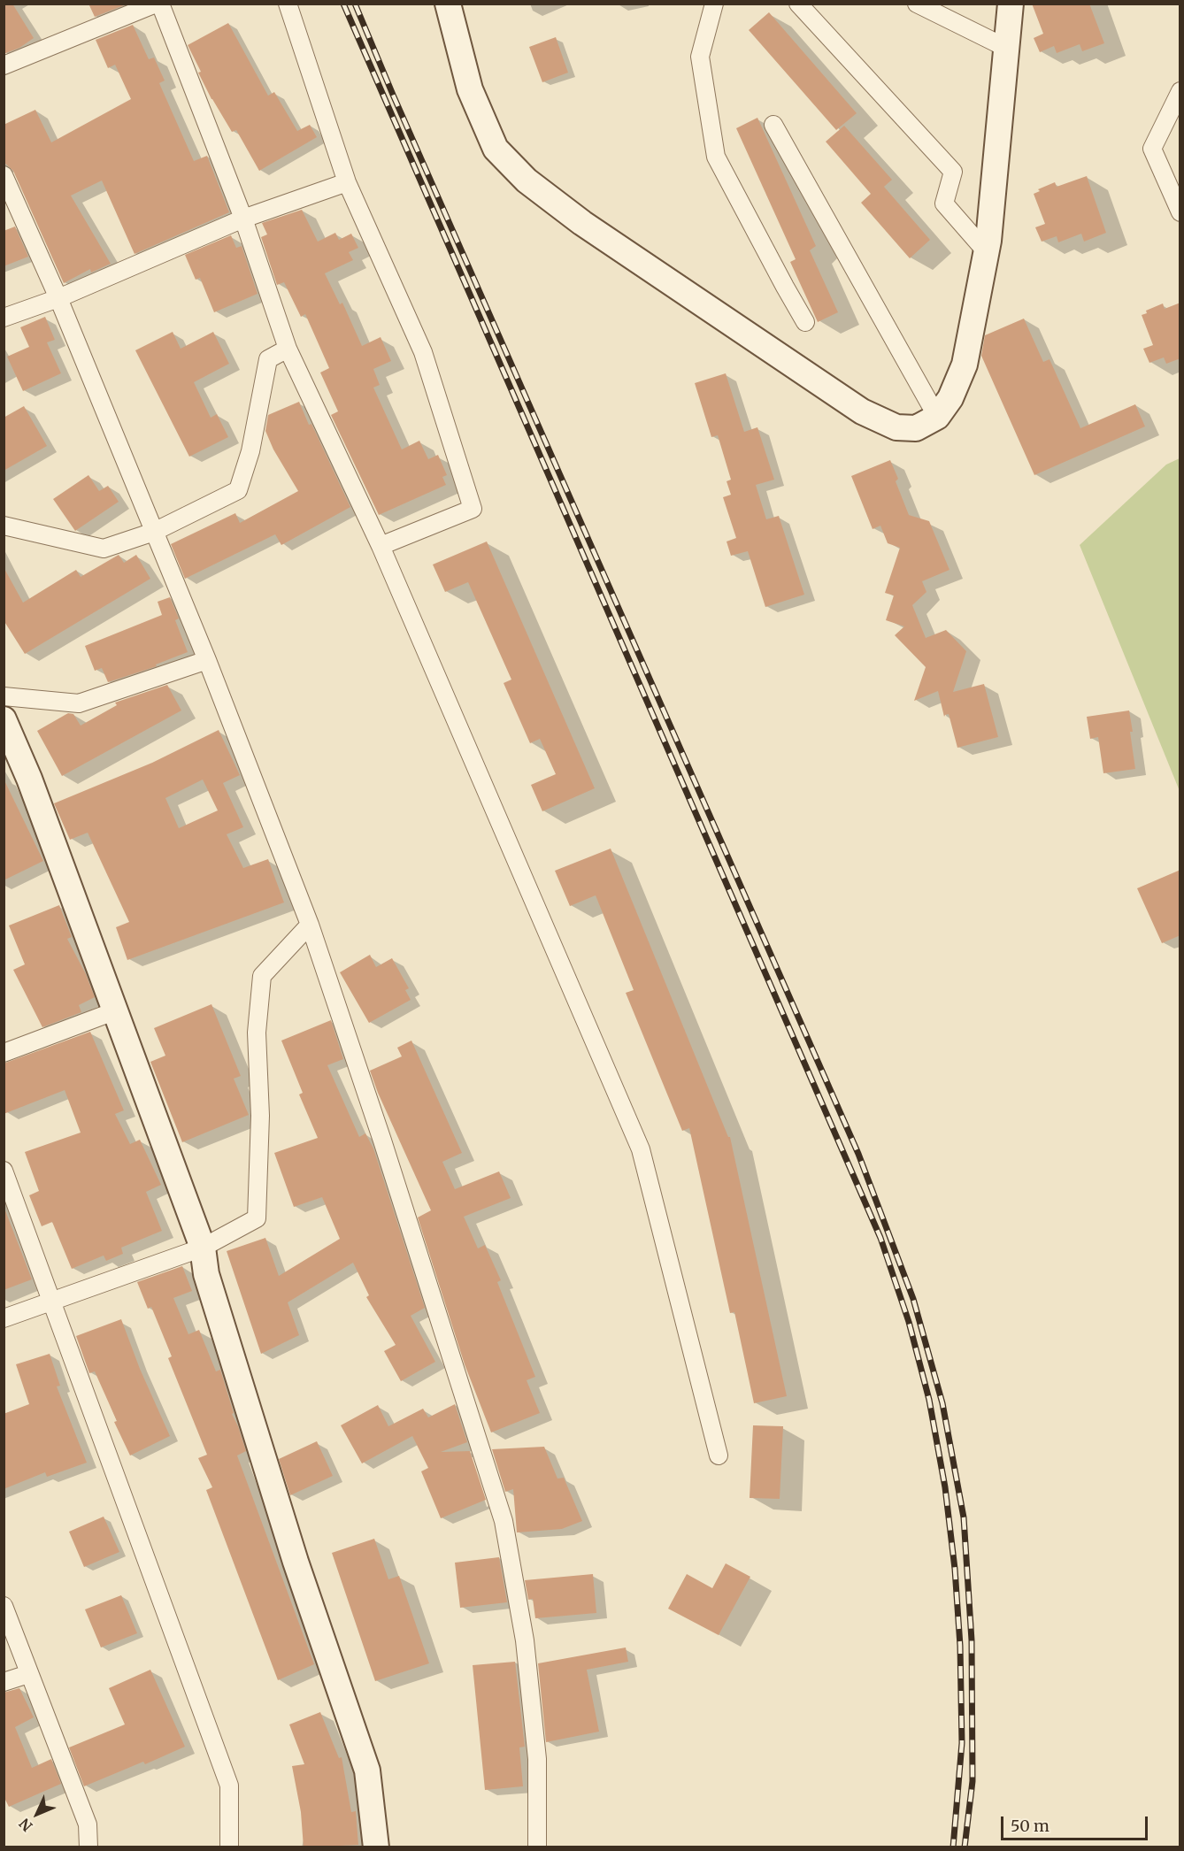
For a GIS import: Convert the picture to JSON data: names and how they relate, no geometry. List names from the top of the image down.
{
  "scale_bar": "50 m",
  "north": "bottom left"
}
